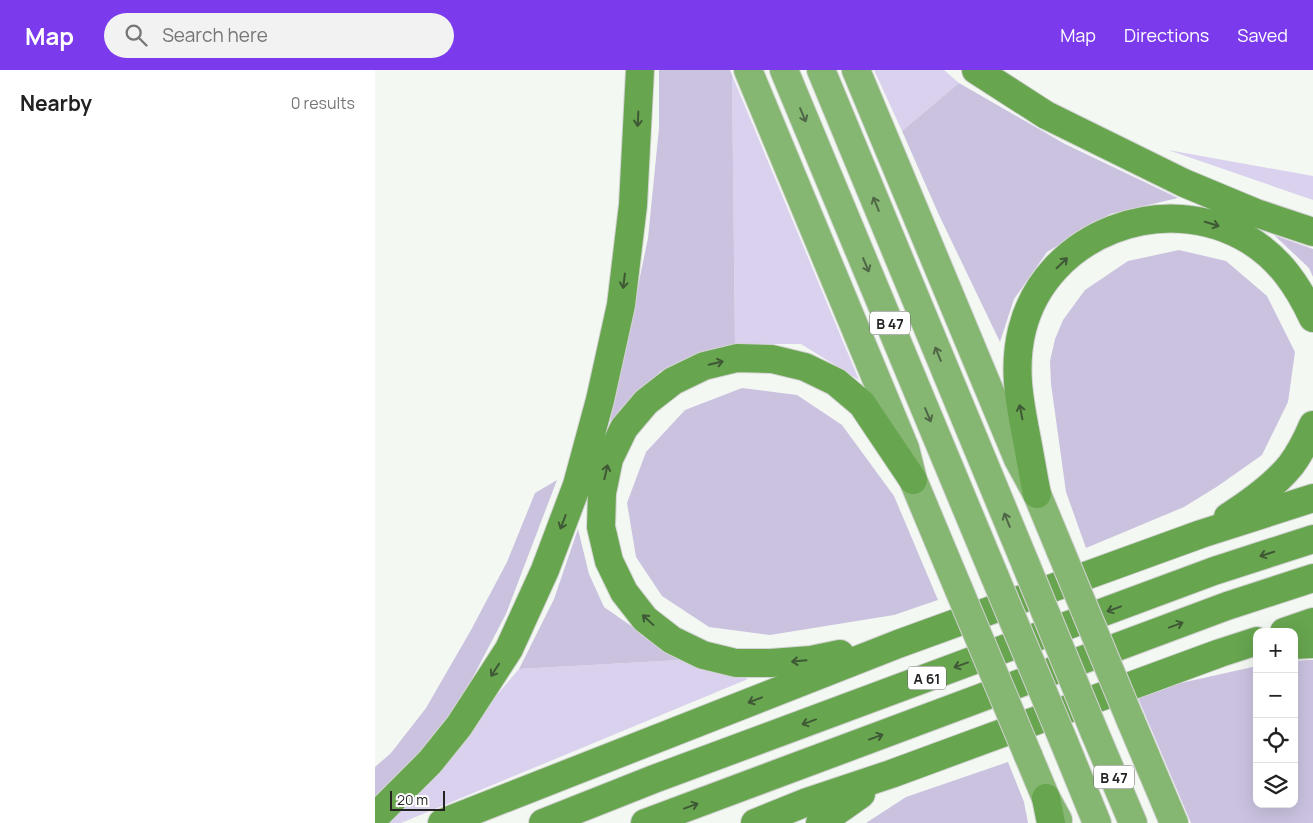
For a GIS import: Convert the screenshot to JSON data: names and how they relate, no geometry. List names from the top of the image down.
{
  "streets": {
    "highway": ["B 47", "A 61"]
  },
  "scale_bar": "20 m",
  "page": {
    "header": "Map",
    "search": "Search here",
    "nav": ["Map", "Directions", "Saved"],
    "heading": ["Nearby", "0 results"],
    "map_buttons": ["+", "−"],
    "scale": "20 m"
  }
}
